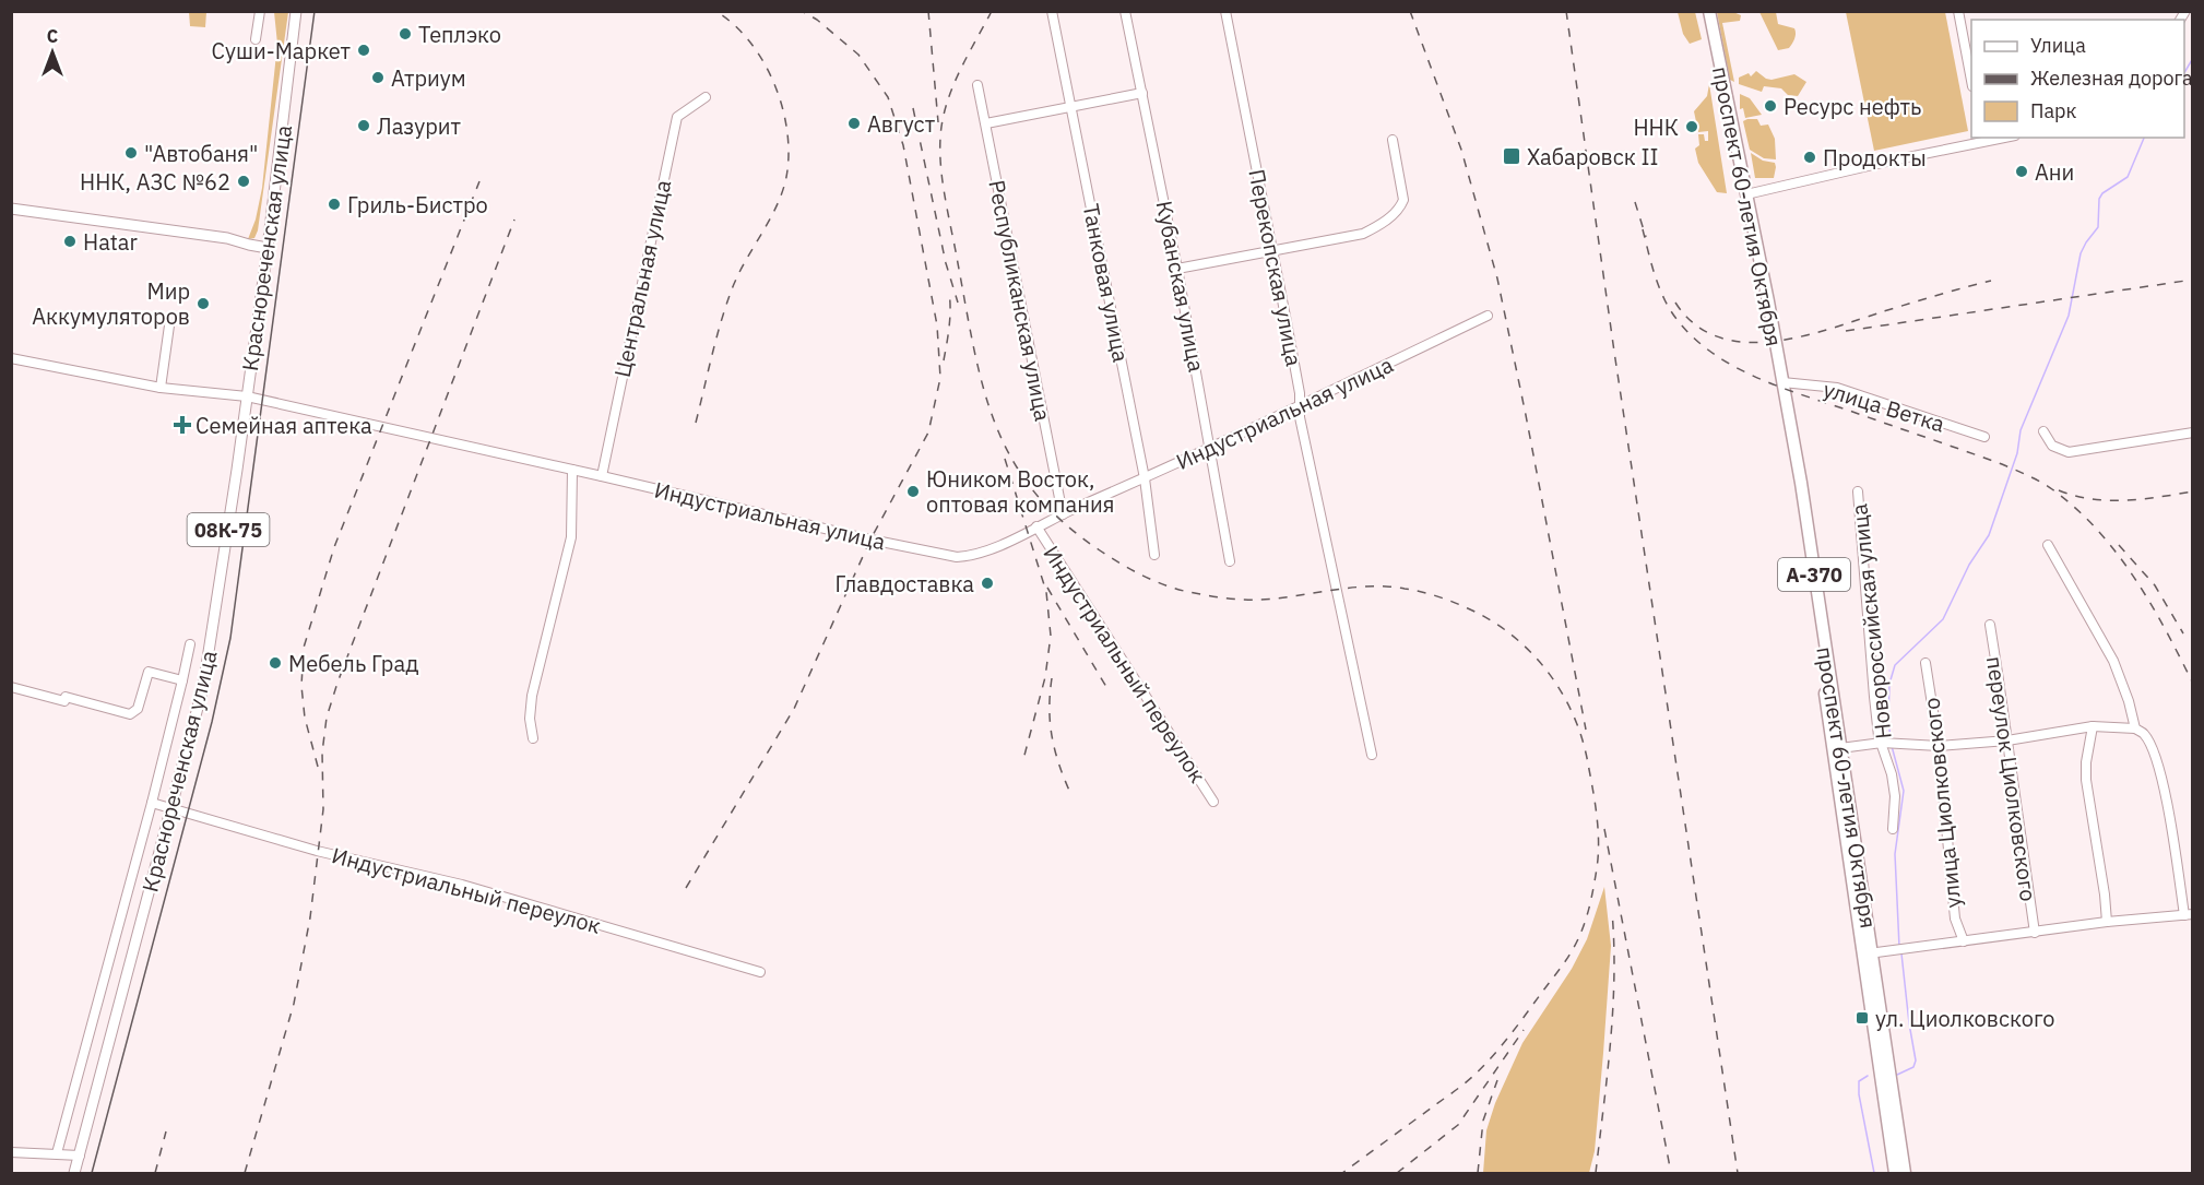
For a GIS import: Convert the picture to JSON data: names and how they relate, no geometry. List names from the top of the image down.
{
  "streets": {
    "highway": ["проспект 60-летия Октября", "А-370"],
    "main road": ["Краснореченская улица", "08К-75"],
    "street": [
      "Перекопская улица",
      "Центральная улица",
      "Танковая улица",
      "Кубанская улица",
      "Республиканская улица",
      "улица Ветка",
      "Индустриальная улица",
      "Новороссийская улица",
      "Индустриальный переулок",
      "переулок Циолковского",
      "улица Циолковского"
    ]
  },
  "crossings": [
    ["проспект 60-летия Октября", "улица Ветка"],
    ["Краснореченская улица", "Индустриальная улица"],
    ["Краснореченская улица", "Индустриальный переулок"],
    ["Перекопская улица", "Индустриальная улица"],
    ["Центральная улица", "Индустриальная улица"],
    ["Танковая улица", "Индустриальная улица"],
    ["Кубанская улица", "Индустриальная улица"],
    ["Республиканская улица", "Индустриальная улица"],
    ["Индустриальная улица", "Индустриальный переулок"]
  ],
  "places": {
    "other": [
      "Теплэко",
      "Суши-Маркет",
      "Атриум",
      "Ресурс нефть",
      "Август",
      "Лазурит",
      "ННК",
      "\"Автобаня\"",
      "Продокты",
      "Ани",
      "ННК, АЗС №62",
      "Гриль-Бистро",
      "Hatar",
      "Мир Аккумуляторов",
      "Юником Восток, оптовая компания",
      "Главдоставка",
      "Мебель Град"
    ],
    "transit": ["Хабаровск II", "ул. Циолковского"],
    "health": ["Семейная аптека"]
  },
  "legend": ["Улица", "Железная дорога", "Парк"],
  "north": "top"
}
